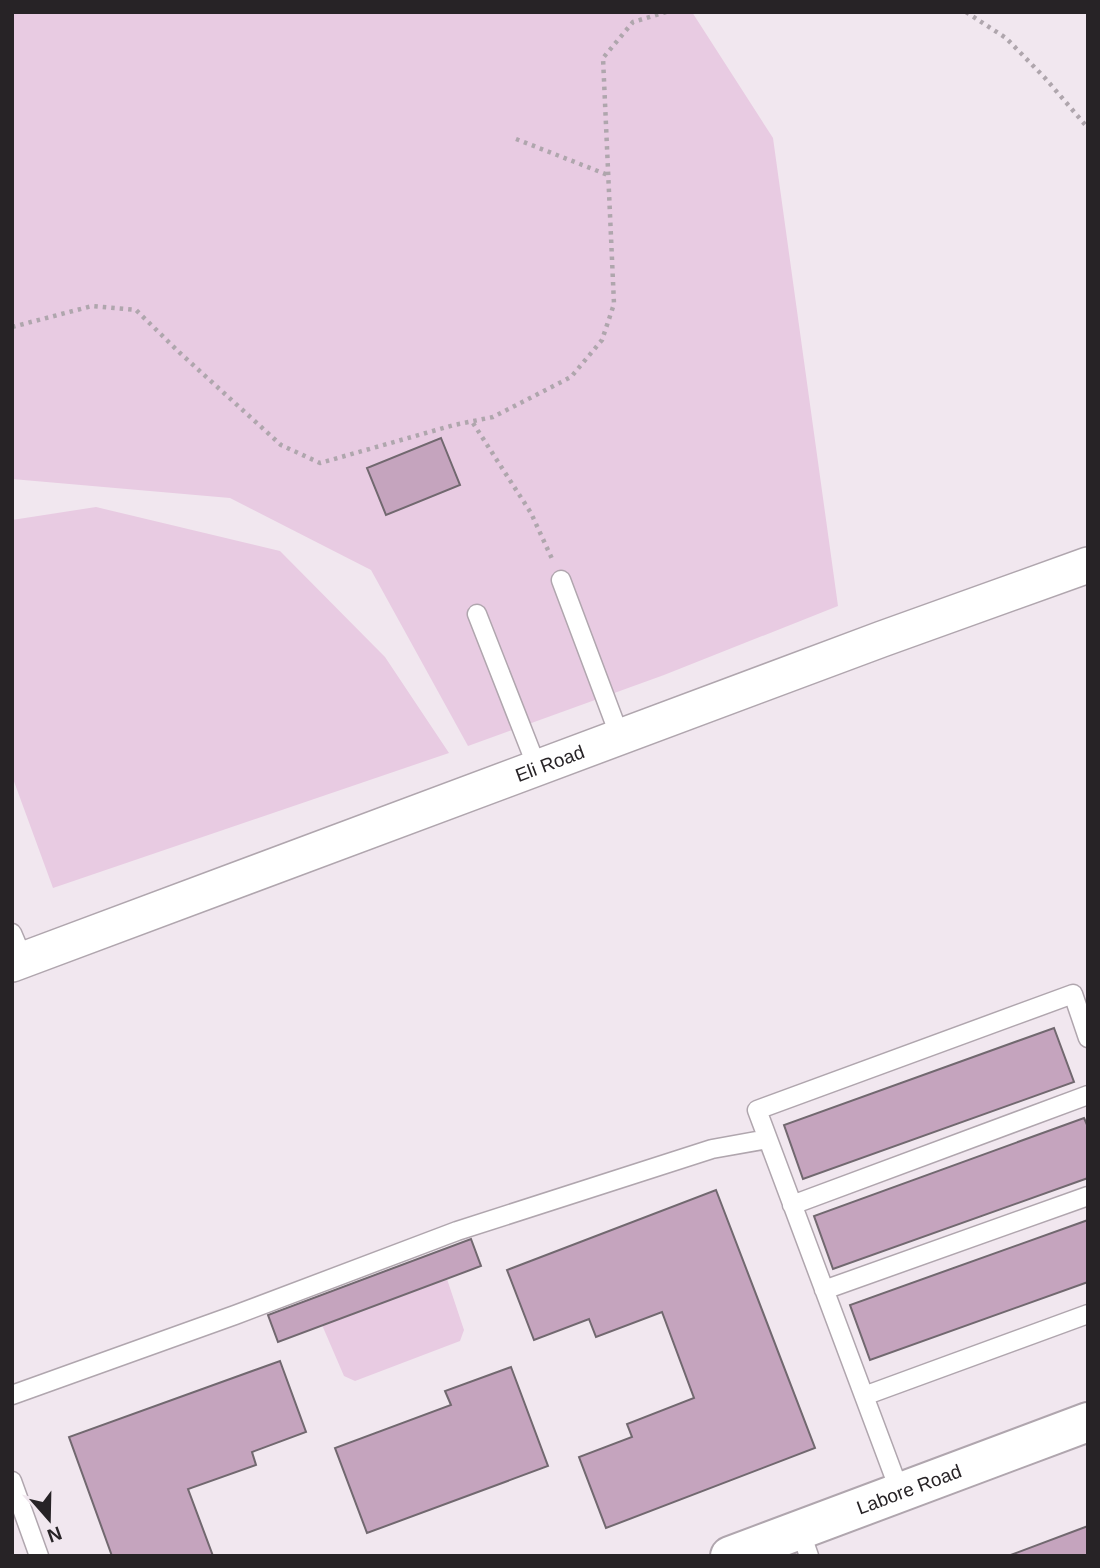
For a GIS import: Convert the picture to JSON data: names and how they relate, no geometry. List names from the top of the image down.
{
  "streets": {
    "street": ["Eli Road", "Labore Road"]
  },
  "north": "bottom"
}
